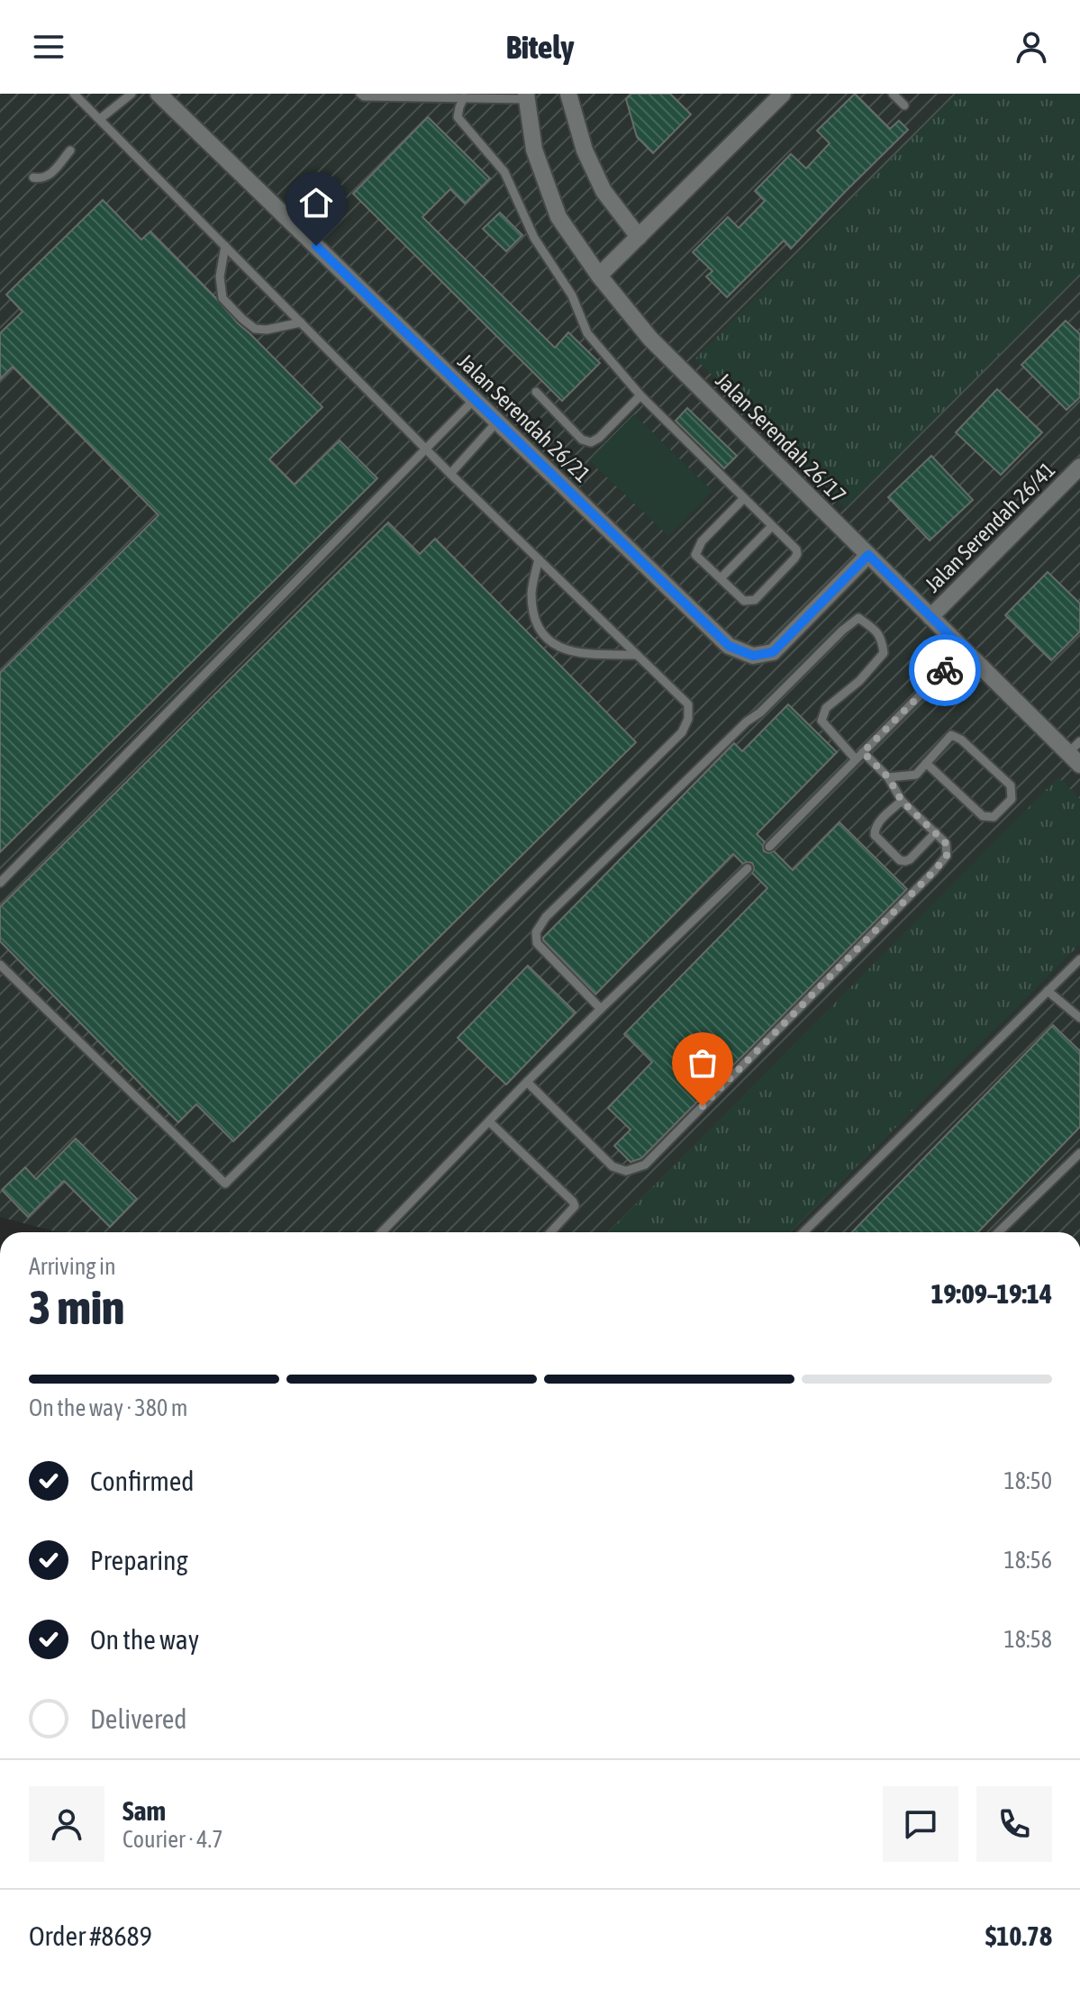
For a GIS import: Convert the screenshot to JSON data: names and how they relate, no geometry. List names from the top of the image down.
{
  "streets": {
    "street": ["Jalan Serendah 26/21", "Jalan Serendah 26/17", "Jalan Serendah 26/41"]
  },
  "crossings": [
    ["Jalan Serendah 26/21", "Jalan Serendah 26/17"],
    ["Jalan Serendah 26/17", "Jalan Serendah 26/41"]
  ],
  "page": {
    "header": "Bitely",
    "heading": ["3 min", "Arriving in", "19:09–19:14"],
    "panel": [
      "Sam",
      "Courier · 4.7",
      "Order #8689",
      "$10.78"
    ],
    "bar": "On the way · 380 m",
    "list": [
      ["Confirmed", "18:50"],
      ["Preparing", "18:56"],
      ["On the way", "18:58"],
      "Delivered"
    ]
  }
}
